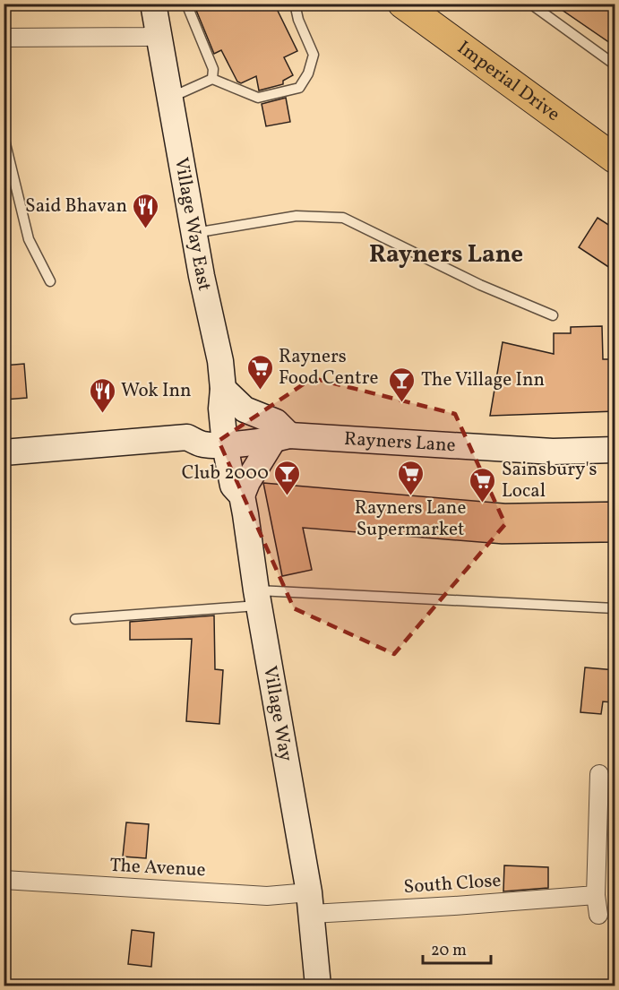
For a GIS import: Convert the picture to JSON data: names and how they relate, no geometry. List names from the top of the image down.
{
  "streets": {
    "main road": ["Imperial Drive"],
    "street": [
      "Village Way East",
      "Rayners Lane",
      "Village Way",
      "The Avenue",
      "South Close"
    ]
  },
  "crossings": [
    ["Village Way East", "Rayners Lane"],
    ["Village Way East", "Village Way"],
    ["Rayners Lane", "Village Way"],
    ["Village Way", "The Avenue"],
    ["Village Way", "South Close"],
    ["The Avenue", "South Close"]
  ],
  "districts": ["Rayners Lane"],
  "places": {
    "restaurant": ["Said Bhavan", "Wok Inn"],
    "supermarket": ["Rayners Food Centre", "Rayners Lane Supermarket", "Sainsbury's Local"],
    "bar": ["The Village Inn", "Club 2000"]
  },
  "scale_bar": "20 m"
}
